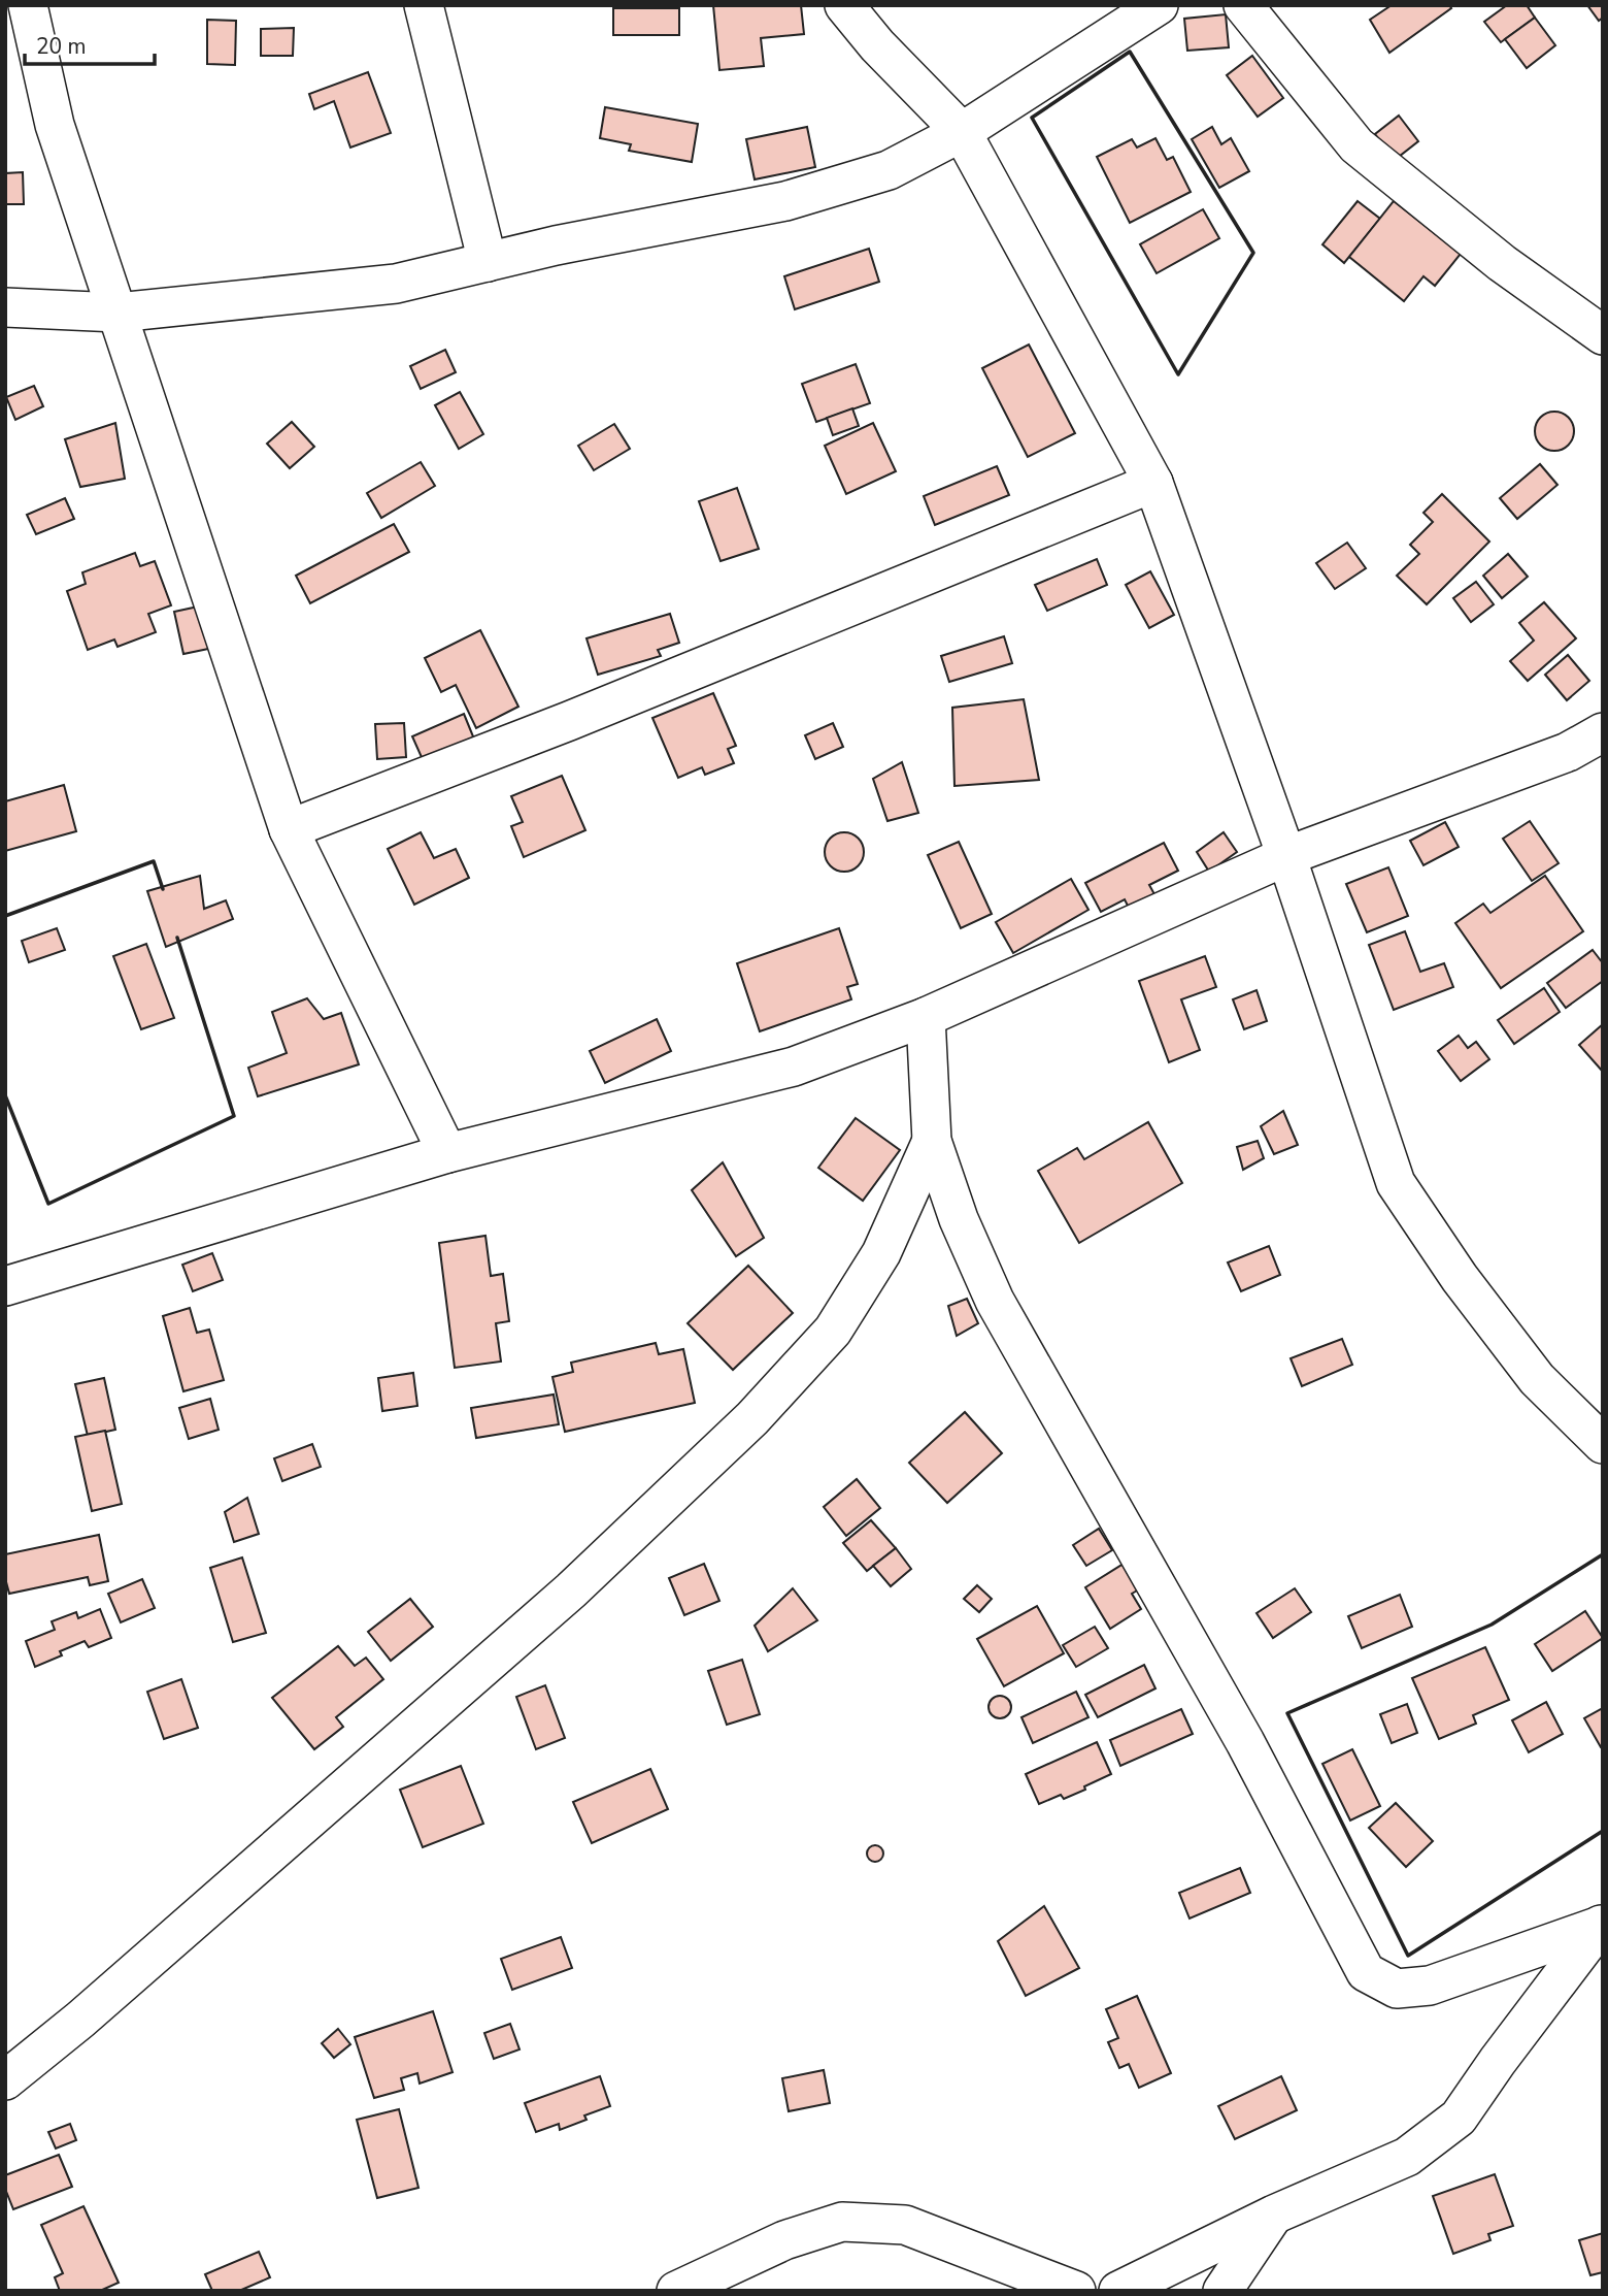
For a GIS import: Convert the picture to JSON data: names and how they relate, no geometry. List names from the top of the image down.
{
  "scale_bar": "20 m"
}
